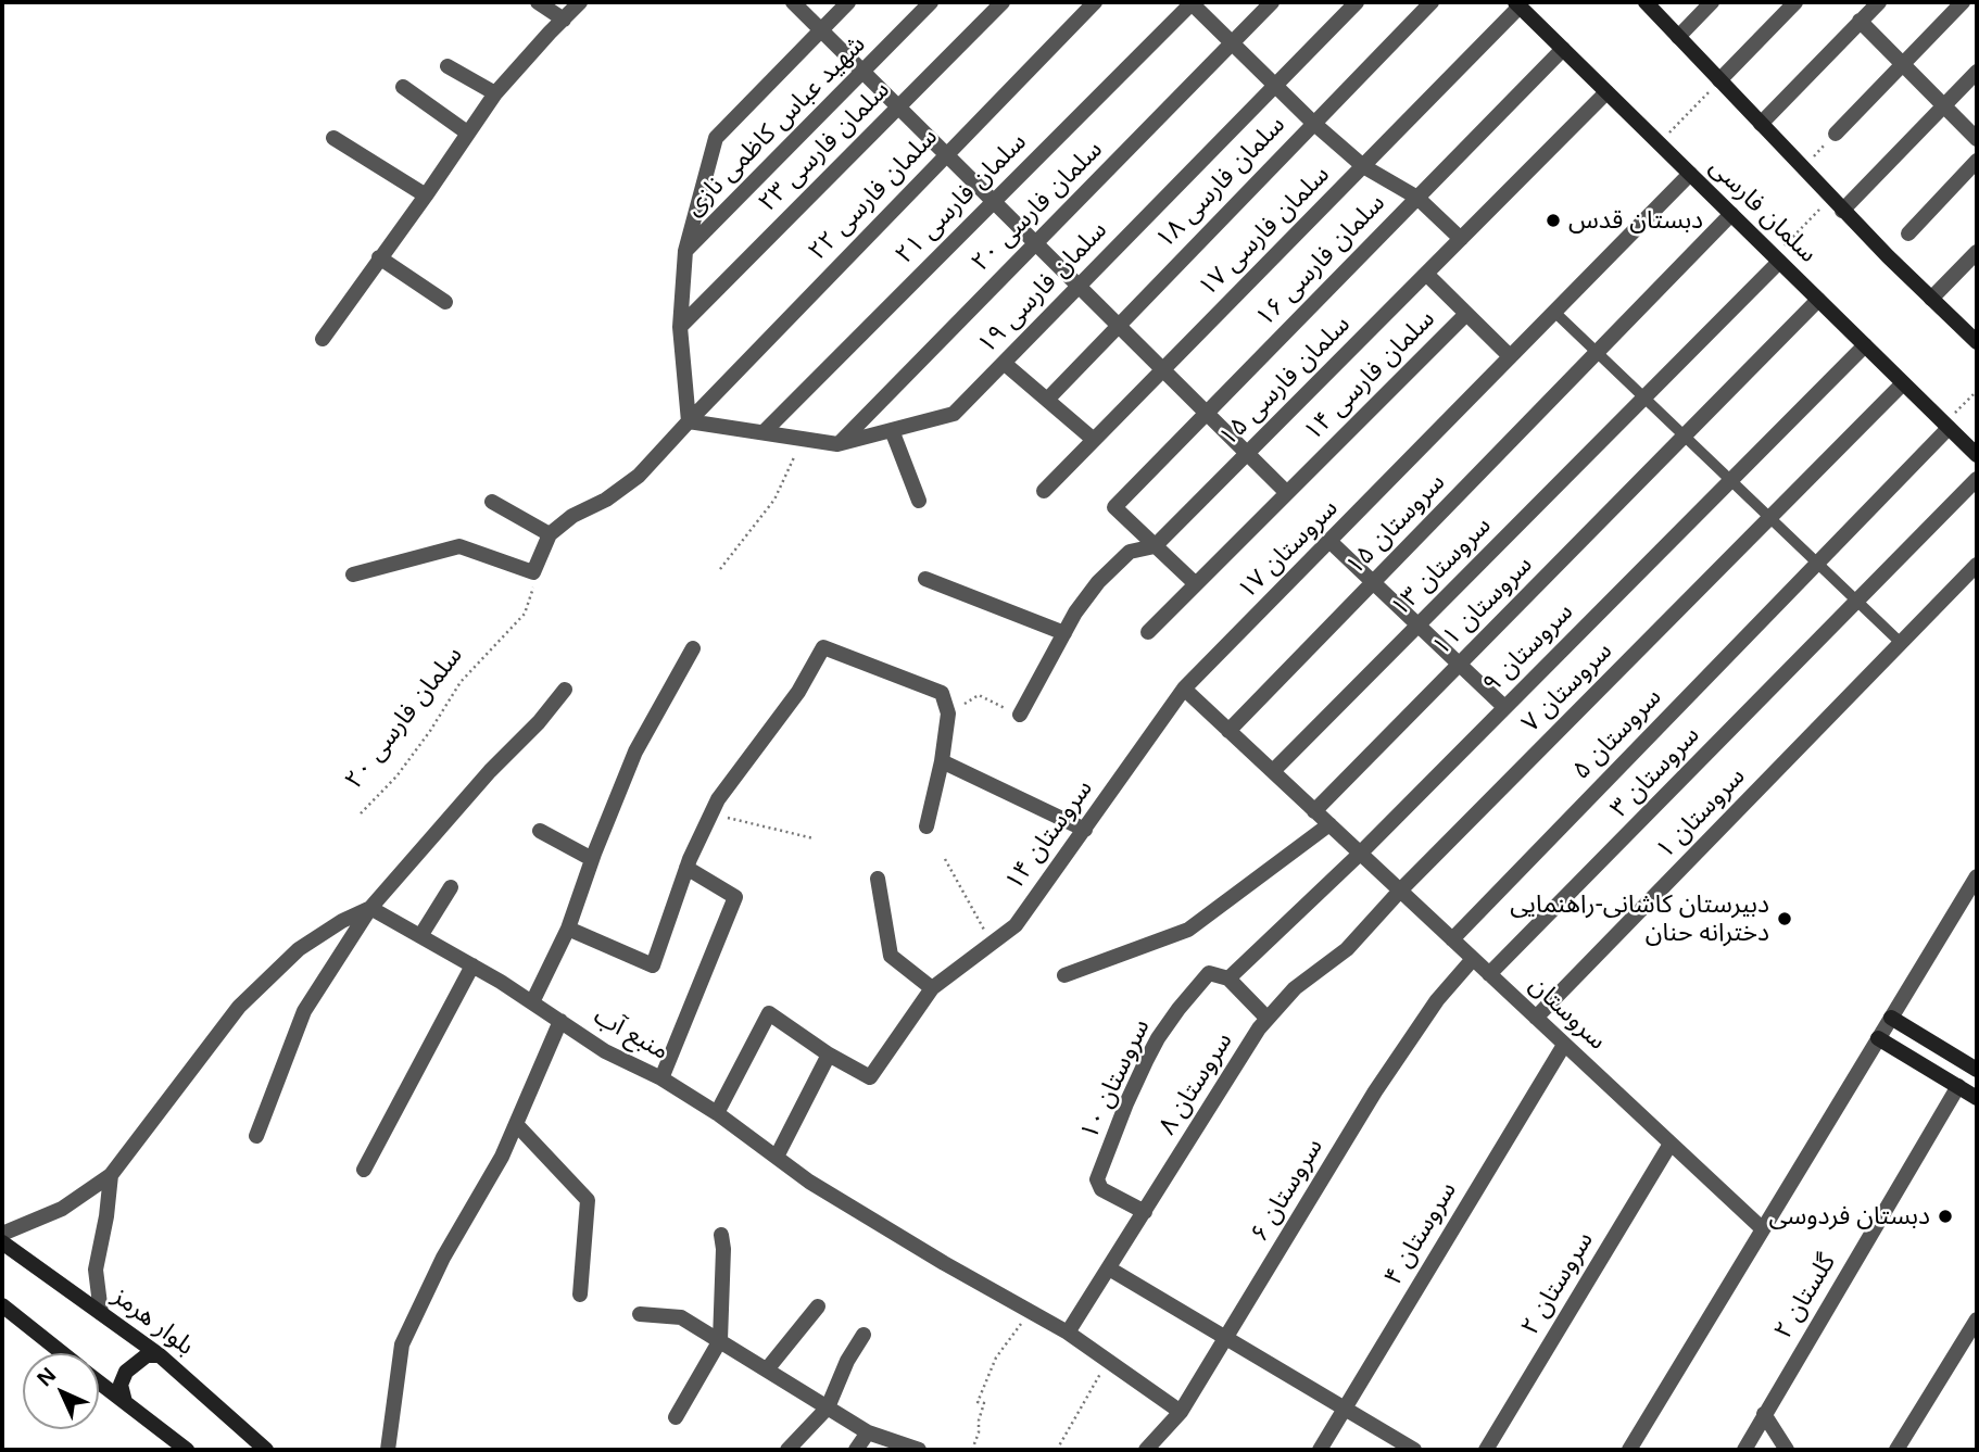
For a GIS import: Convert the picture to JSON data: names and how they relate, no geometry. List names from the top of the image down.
{
  "streets": {
    "street": [
      "شهید عباس کاظمی نازی",
      "سلمان فارسی ۲۳",
      "سلمان فارسی ۱۸",
      "سلمان فارسی ۲۲",
      "سلمان فارسی ۲۱",
      "سلمان فارسی ۲۰",
      "سلمان فارسی",
      "سلمان فارسی ۱۷",
      "سلمان فارسی ۱۶",
      "سلمان فارسی ۱۹",
      "سلمان فارسی ۱۴",
      "سلمان فارسی ۱۵",
      "سروستان ۱۵",
      "سروستان ۱۷",
      "سروستان ۱۳",
      "سروستان ۱۱",
      "سروستان ۹",
      "سروستان ۷",
      "سروستان ۵",
      "سروستان ۳",
      "سروستان ۱",
      "سروستان ۱۴",
      "سروستان",
      "منبع آب",
      "سروستان ۱۰",
      "سروستان ۸",
      "سروستان ۶",
      "سروستان ۴",
      "سروستان ۲",
      "گلستان ۲",
      "بلوار هرمز"
    ]
  },
  "crossings": [
    ["سلمان فارسی ۲۲", "سلمان فارسی ۱۹"],
    ["سلمان فارسی ۲۱", "سلمان فارسی ۱۹"],
    ["سلمان فارسی ۲۰", "سلمان فارسی ۱۹"],
    ["سلمان فارسی", "سلمان فارسی ۱۷"],
    ["سلمان فارسی", "سلمان فارسی ۱۶"],
    ["سلمان فارسی", "سلمان فارسی ۱۵"],
    ["سلمان فارسی", "سروستان ۱۵"],
    ["سلمان فارسی", "سروستان ۱۳"],
    ["سلمان فارسی", "سروستان ۱۱"],
    ["سلمان فارسی", "سروستان ۹"],
    ["سلمان فارسی", "سروستان ۷"],
    ["سلمان فارسی", "سروستان ۵"],
    ["سلمان فارسی ۱۶", "سلمان فارسی ۱۵"],
    ["سلمان فارسی ۱۴", "سروستان ۱۷"],
    ["سروستان ۱۷", "سروستان ۱۴"],
    ["سروستان ۱۳", "سروستان"],
    ["سروستان ۱۱", "سروستان"],
    ["سروستان ۹", "سروستان"],
    ["سروستان ۹", "سروستان ۱۰"],
    ["سروستان ۷", "سروستان"],
    ["سروستان ۷", "سروستان ۸"],
    ["سروستان ۵", "سروستان"],
    ["سروستان ۳", "سروستان"],
    ["سروستان ۱", "سروستان"],
    ["سروستان", "سروستان ۱۰"],
    ["سروستان", "سروستان ۸"],
    ["سروستان", "سروستان ۶"],
    ["سروستان", "سروستان ۴"],
    ["سروستان", "سروستان ۲"],
    ["منبع آب", "سروستان ۸"],
    ["منبع آب", "سروستان ۶"],
    ["سروستان ۱۰", "سروستان ۸"]
  ],
  "places": ["دبستان قدس", "دبیرستان کاشانی-راهنمایی دخترانه حنان", "دبستان فردوسی"],
  "north": "top left"
}
